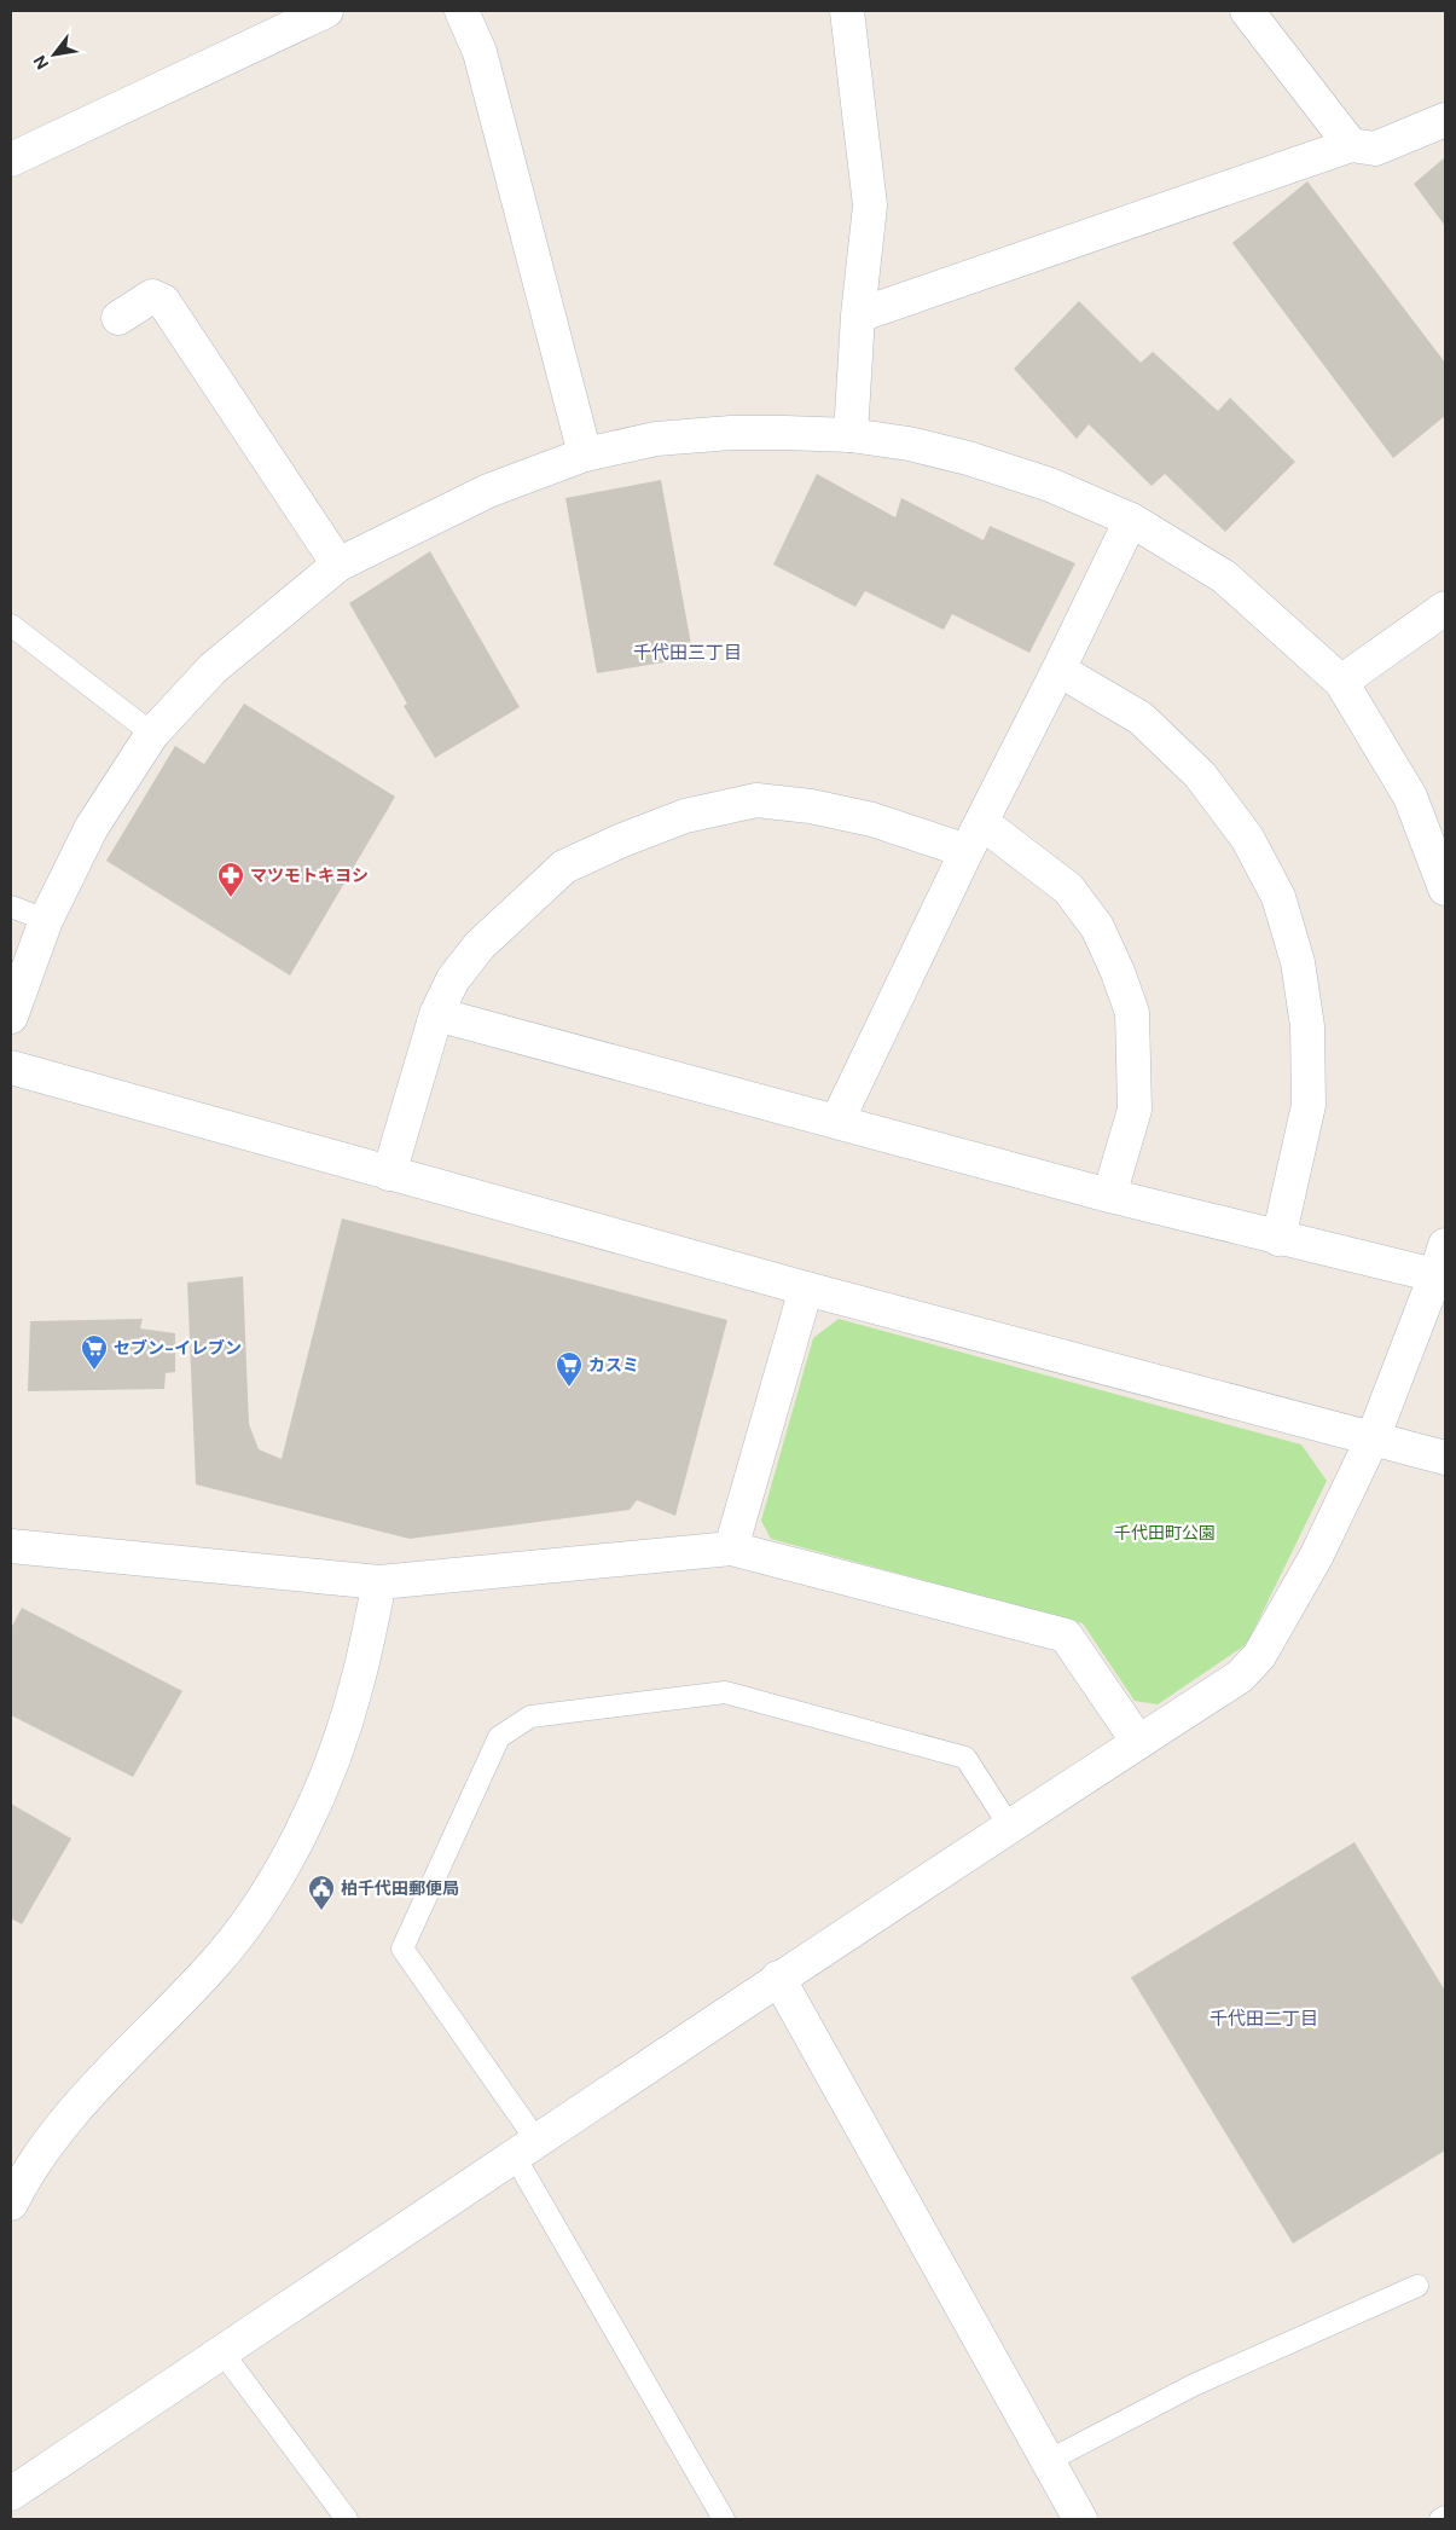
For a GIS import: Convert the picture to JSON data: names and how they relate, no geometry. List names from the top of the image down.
{
  "districts": ["千代田三丁目", "千代田二丁目"],
  "parks": ["千代田町公園"],
  "places": {
    "pharmacy": ["マツモトキヨシ"],
    "supermarket": ["セブン-イレブン", "カスミ"],
    "public building": ["柏千代田郵便局"]
  },
  "north": "bottom left"
}
